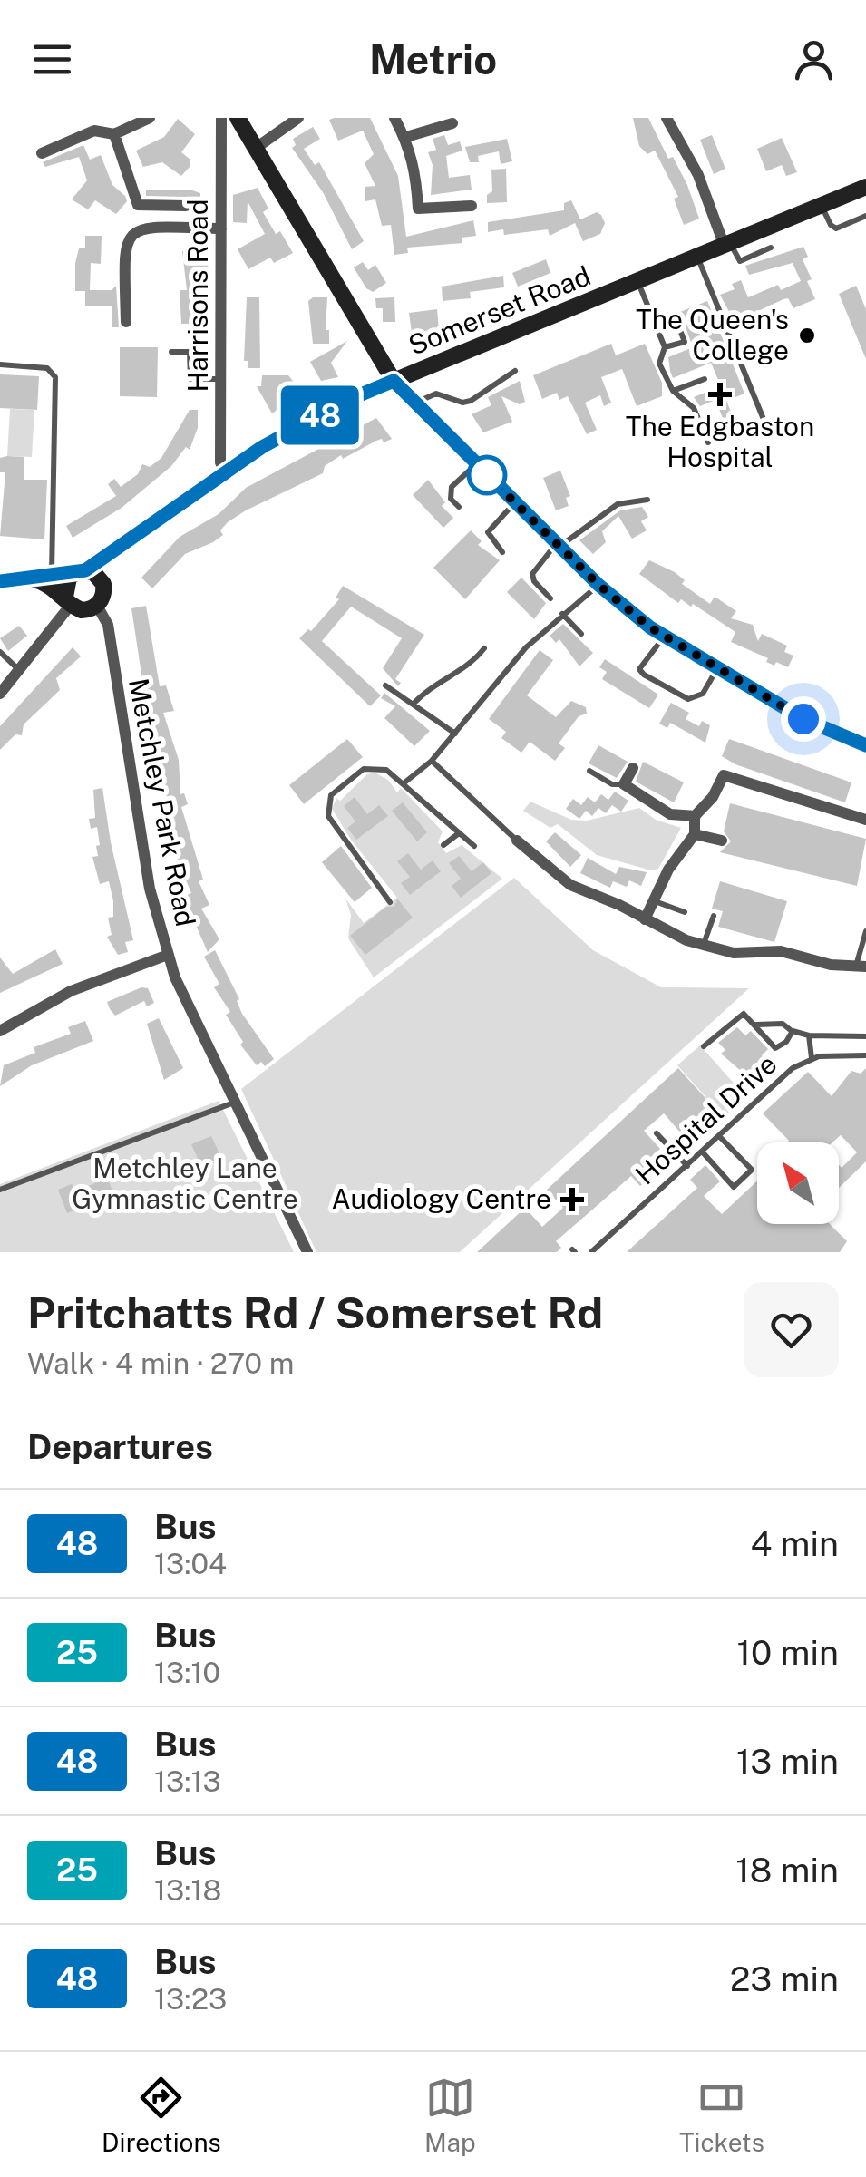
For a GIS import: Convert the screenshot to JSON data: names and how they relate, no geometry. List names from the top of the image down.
{
  "streets": {
    "street": ["Harrisons Road", "Somerset Road", "Metchley Park Road"],
    "lane": ["Hospital Drive"]
  },
  "crossings": [
    ["Harrisons Road", "Somerset Road"],
    ["Somerset Road", "Metchley Park Road"]
  ],
  "parks": ["Metchley Lane Gymnastic Centre"],
  "places": {
    "other": ["The Queen's College"],
    "health": ["The Edgbaston Hospital", "Audiology Centre"]
  },
  "lines": ["bus line 48"],
  "north": "top left",
  "page": {
    "header": "Metrio",
    "on_map": "48",
    "heading": [
      ["Pritchatts Rd / Somerset Rd", "Walk · 4 min · 270 m"],
      "Departures"
    ],
    "list": [
      {
        "mark": "48",
        "name": "Bus",
        "note": "13:04",
        "value": "4 min"
      },
      {
        "mark": "25",
        "name": "Bus",
        "note": "13:10",
        "value": "10 min"
      },
      {
        "mark": "48",
        "name": "Bus",
        "note": "13:13",
        "value": "13 min"
      },
      {
        "mark": "25",
        "name": "Bus",
        "note": "13:18",
        "value": "18 min"
      },
      {
        "mark": "48",
        "name": "Bus",
        "note": "13:23",
        "value": "23 min"
      }
    ],
    "tabs": ["Directions", "Map", "Tickets"]
  }
}
